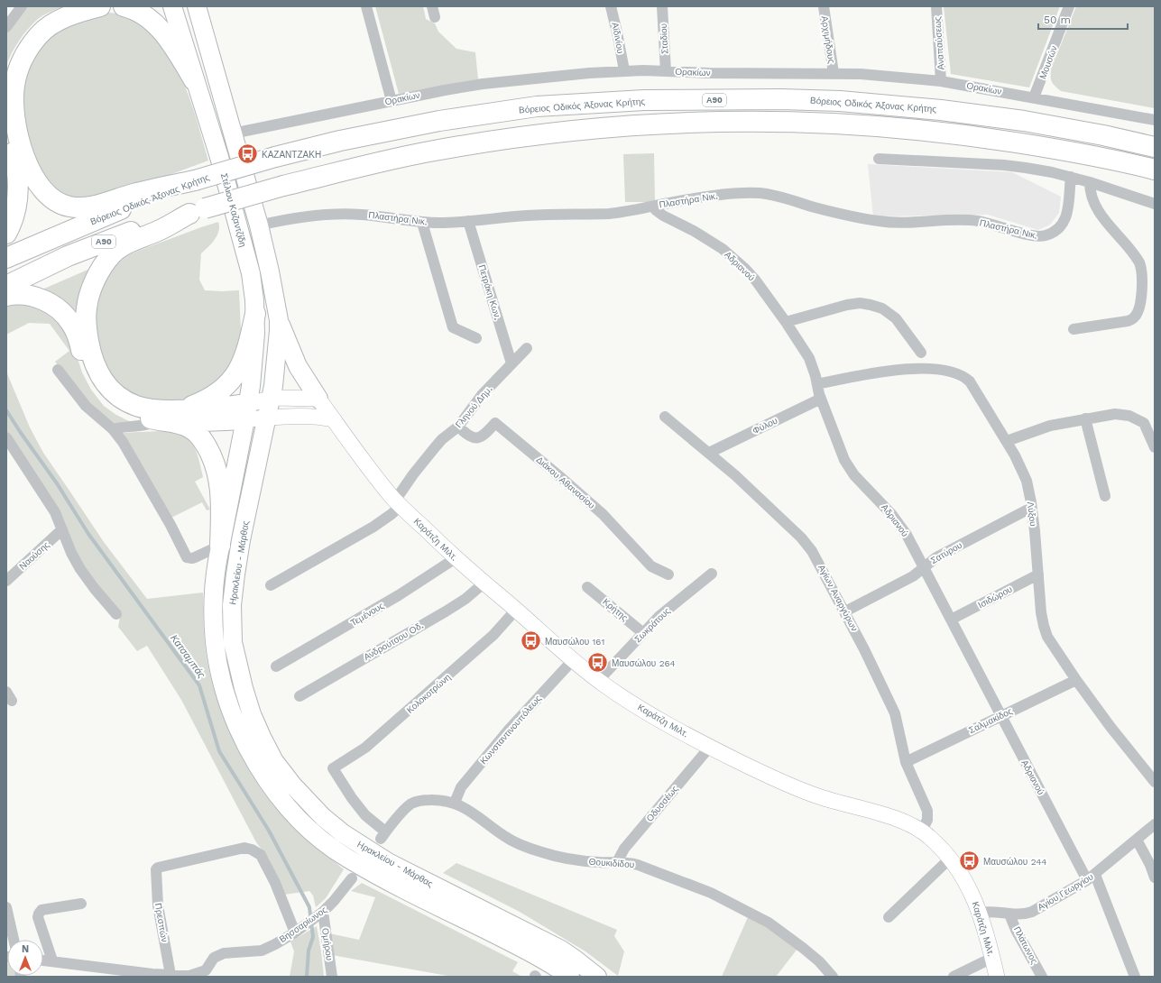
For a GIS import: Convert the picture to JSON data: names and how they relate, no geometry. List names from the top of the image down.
{
  "streets": {
    "highway": ["Α90", "Βόρειος Οδικός Άξονας Κρήτης"],
    "main road": ["Στέλιου Καζαντζίδη", "Ηρακλείου - Μάρθας"],
    "street": [
      "Αϊδινίου",
      "Σταδίου",
      "Αρχιμήδους",
      "Αναπαύσεως",
      "Μουσών",
      "Ορακίων",
      "Πλαστήρα Νικ.",
      "Αδριανού",
      "Πετράκη Κων.",
      "Γληνού Δημ.",
      "Φύλου",
      "Διάκου Αθανασίου",
      "Λύξου",
      "Καράτζη Μιλτ.",
      "Σατύρου",
      "Ναούσης",
      "Ισιδώρου",
      "Αγίων Αναργύρων",
      "Κρήτης",
      "Τεμένους",
      "Σωκράτους",
      "Ανδρούτσου Οδ.",
      "Κολοκοτρώνη",
      "Σαλμακίδος",
      "Κωνσταντινουπόλεως",
      "Οδυσσέως",
      "Θουκιδίδου",
      "Αγίου Γεωργίου",
      "Πρεσπών",
      "Βησσαρίωνος",
      "Ομήρου",
      "Πλάτωνος"
    ]
  },
  "crossings": [
    ["Αϊδινίου", "Ορακίων"],
    ["Σταδίου", "Ορακίων"],
    ["Αρχιμήδους", "Ορακίων"],
    ["Αναπαύσεως", "Ορακίων"],
    ["Μουσών", "Ορακίων"],
    ["Πλαστήρα Νικ.", "Αδριανού"],
    ["Πλαστήρα Νικ.", "Πετράκη Κων."],
    ["Στέλιου Καζαντζίδη", "Ηρακλείου - Μάρθας"],
    ["Αδριανού", "Φύλου"],
    ["Αδριανού", "Λύξου"],
    ["Αδριανού", "Σατύρου"],
    ["Αδριανού", "Ισιδώρου"],
    ["Αδριανού", "Σαλμακίδος"],
    ["Αδριανού", "Αγίου Γεωργίου"],
    ["Πετράκη Κων.", "Γληνού Δημ."],
    ["Γληνού Δημ.", "Διάκου Αθανασίου"],
    ["Γληνού Δημ.", "Καράτζη Μιλτ."],
    ["Φύλου", "Αγίων Αναργύρων"],
    ["Λύξου", "Σατύρου"],
    ["Λύξου", "Ισιδώρου"],
    ["Λύξου", "Σαλμακίδος"],
    ["Καράτζη Μιλτ.", "Αγίων Αναργύρων"],
    ["Καράτζη Μιλτ.", "Τεμένους"],
    ["Καράτζη Μιλτ.", "Σωκράτους"],
    ["Καράτζη Μιλτ.", "Ανδρούτσου Οδ."],
    ["Καράτζη Μιλτ.", "Κολοκοτρώνη"],
    ["Καράτζη Μιλτ.", "Κωνσταντινουπόλεως"],
    ["Καράτζη Μιλτ.", "Οδυσσέως"],
    ["Καράτζη Μιλτ.", "Αγίου Γεωργίου"],
    ["Σατύρου", "Αγίων Αναργύρων"],
    ["Αγίων Αναργύρων", "Σαλμακίδος"],
    ["Κρήτης", "Σωκράτους"],
    ["Κολοκοτρώνη", "Θουκιδίδου"],
    ["Κωνσταντινουπόλεως", "Θουκιδίδου"],
    ["Οδυσσέως", "Θουκιδίδου"],
    ["Αγίου Γεωργίου", "Πλάτωνος"],
    ["Πρεσπών", "Βησσαρίωνος"],
    ["Βησσαρίωνος", "Ομήρου"]
  ],
  "water": ["Κατσαμπάς"],
  "places": {
    "bus stop": [
      "ΚΑΖΑΝΤΖΑΚΗ",
      "Μαυσώλου 161",
      "Μαυσώλου 264",
      "Μαυσώλου 244"
    ]
  },
  "scale_bar": "50 m",
  "north": "top"
}
